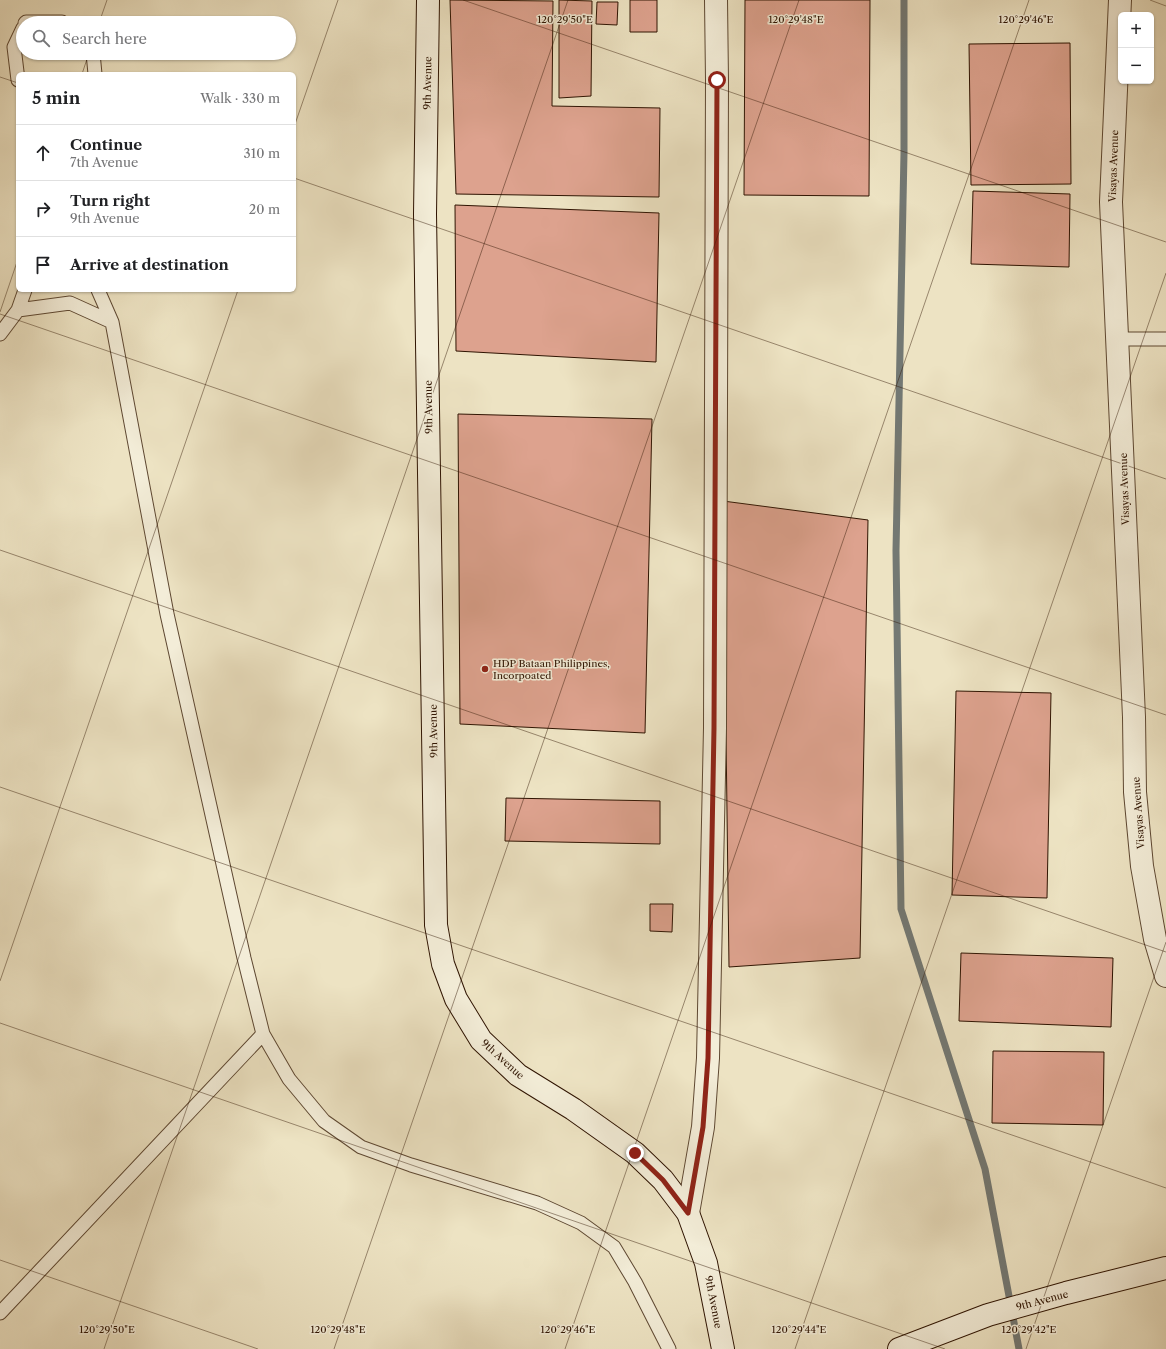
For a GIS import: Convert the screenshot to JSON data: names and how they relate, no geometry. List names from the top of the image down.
{
  "streets": {
    "street": ["9th Avenue", "Visayas Avenue"]
  },
  "places": ["HDP Bataan Philippines, Incorpoated"],
  "page": {
    "map_buttons": ["+", "−"],
    "search": "Search here",
    "heading": ["5 min", "Walk · 330 m"],
    "list": [
      ["Continue", "7th Avenue", "310 m"],
      ["Turn right", "9th Avenue", "20 m"],
      "Arrive at destination"
    ]
  },
  "coordinates": [
    "120°29'50\"E",
    "120°29'48\"E",
    "120°29'46\"E",
    "120°29'44\"E",
    "120°29'42\"E"
  ]
}
